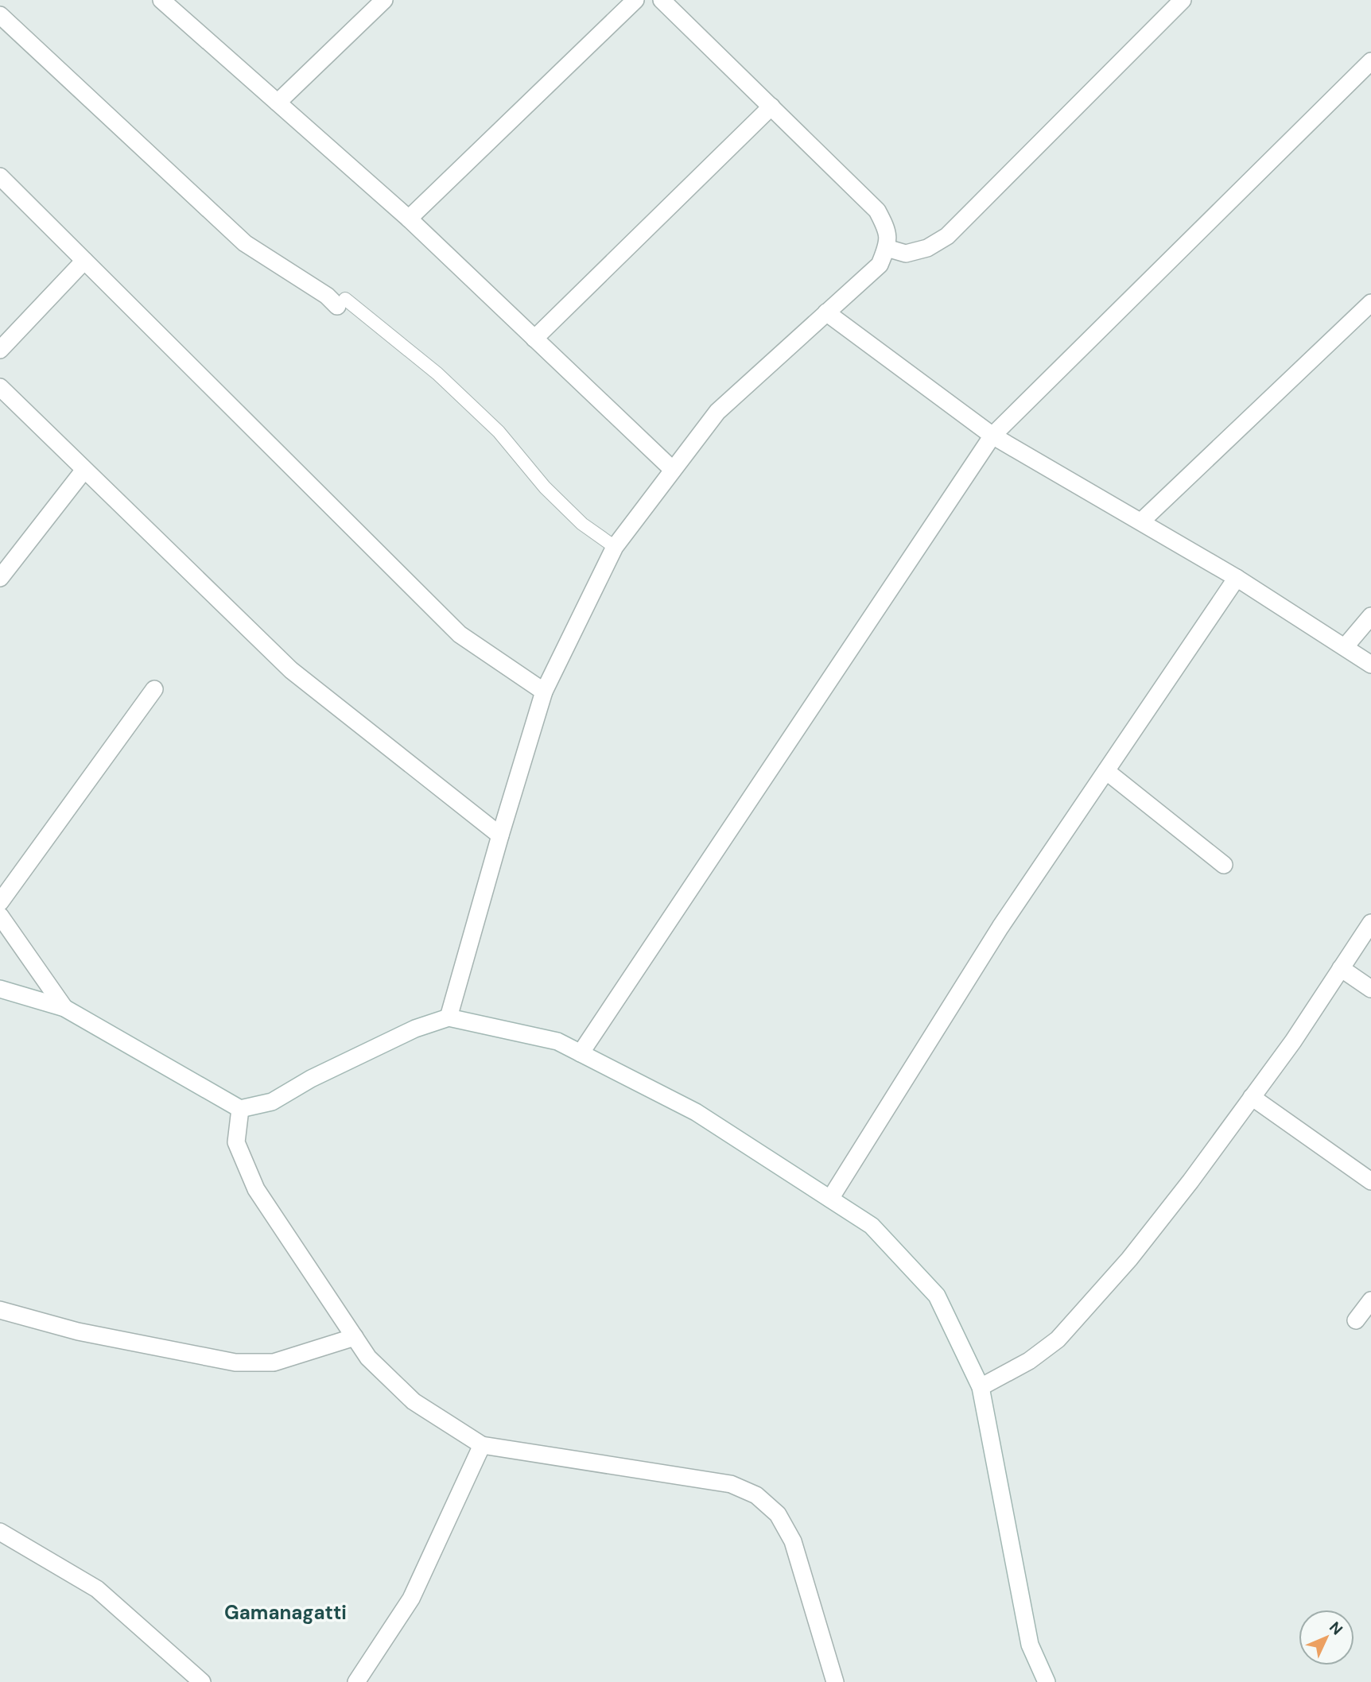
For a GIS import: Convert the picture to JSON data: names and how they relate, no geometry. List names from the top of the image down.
{
  "districts": ["Gamanagatti"],
  "north": "top right"
}
